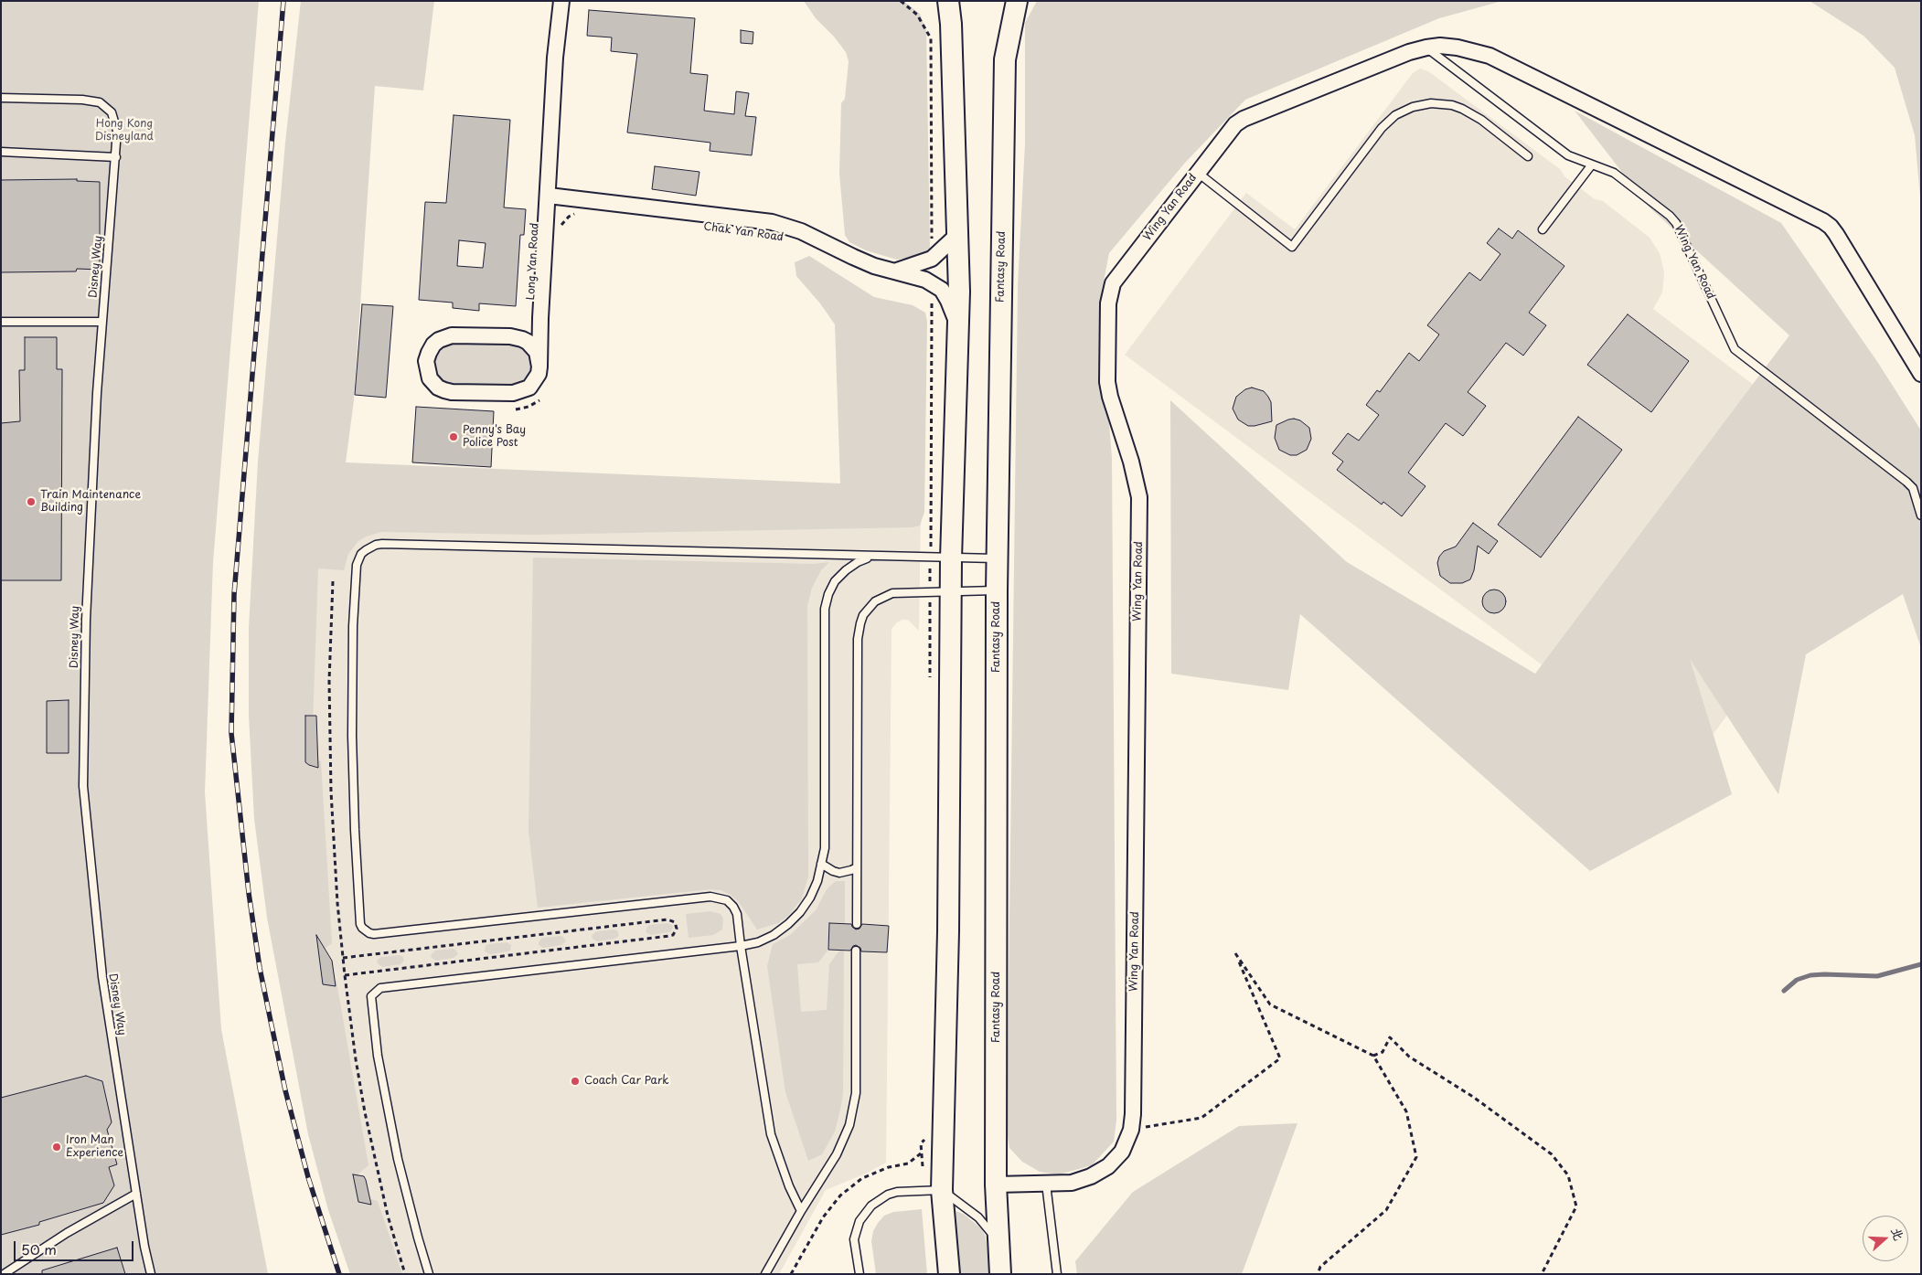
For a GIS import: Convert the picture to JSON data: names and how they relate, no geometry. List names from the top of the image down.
{
  "streets": {
    "main road": ["Fantasy Road"],
    "street": ["Wing Yan Road", "Chak Yan Road", "Long Yan Road"],
    "lane": ["Disney Way"]
  },
  "crossings": [
    ["Wing Yan Road", "Fantasy Road"],
    ["Chak Yan Road", "Long Yan Road"]
  ],
  "parks": ["Hong Kong Disneyland"],
  "places": [
    "Penny's Bay Police Post",
    "Train Maintenance Building",
    "Coach Car Park",
    "Iron Man Experience"
  ],
  "scale_bar": "50 m",
  "north": "right"
}
